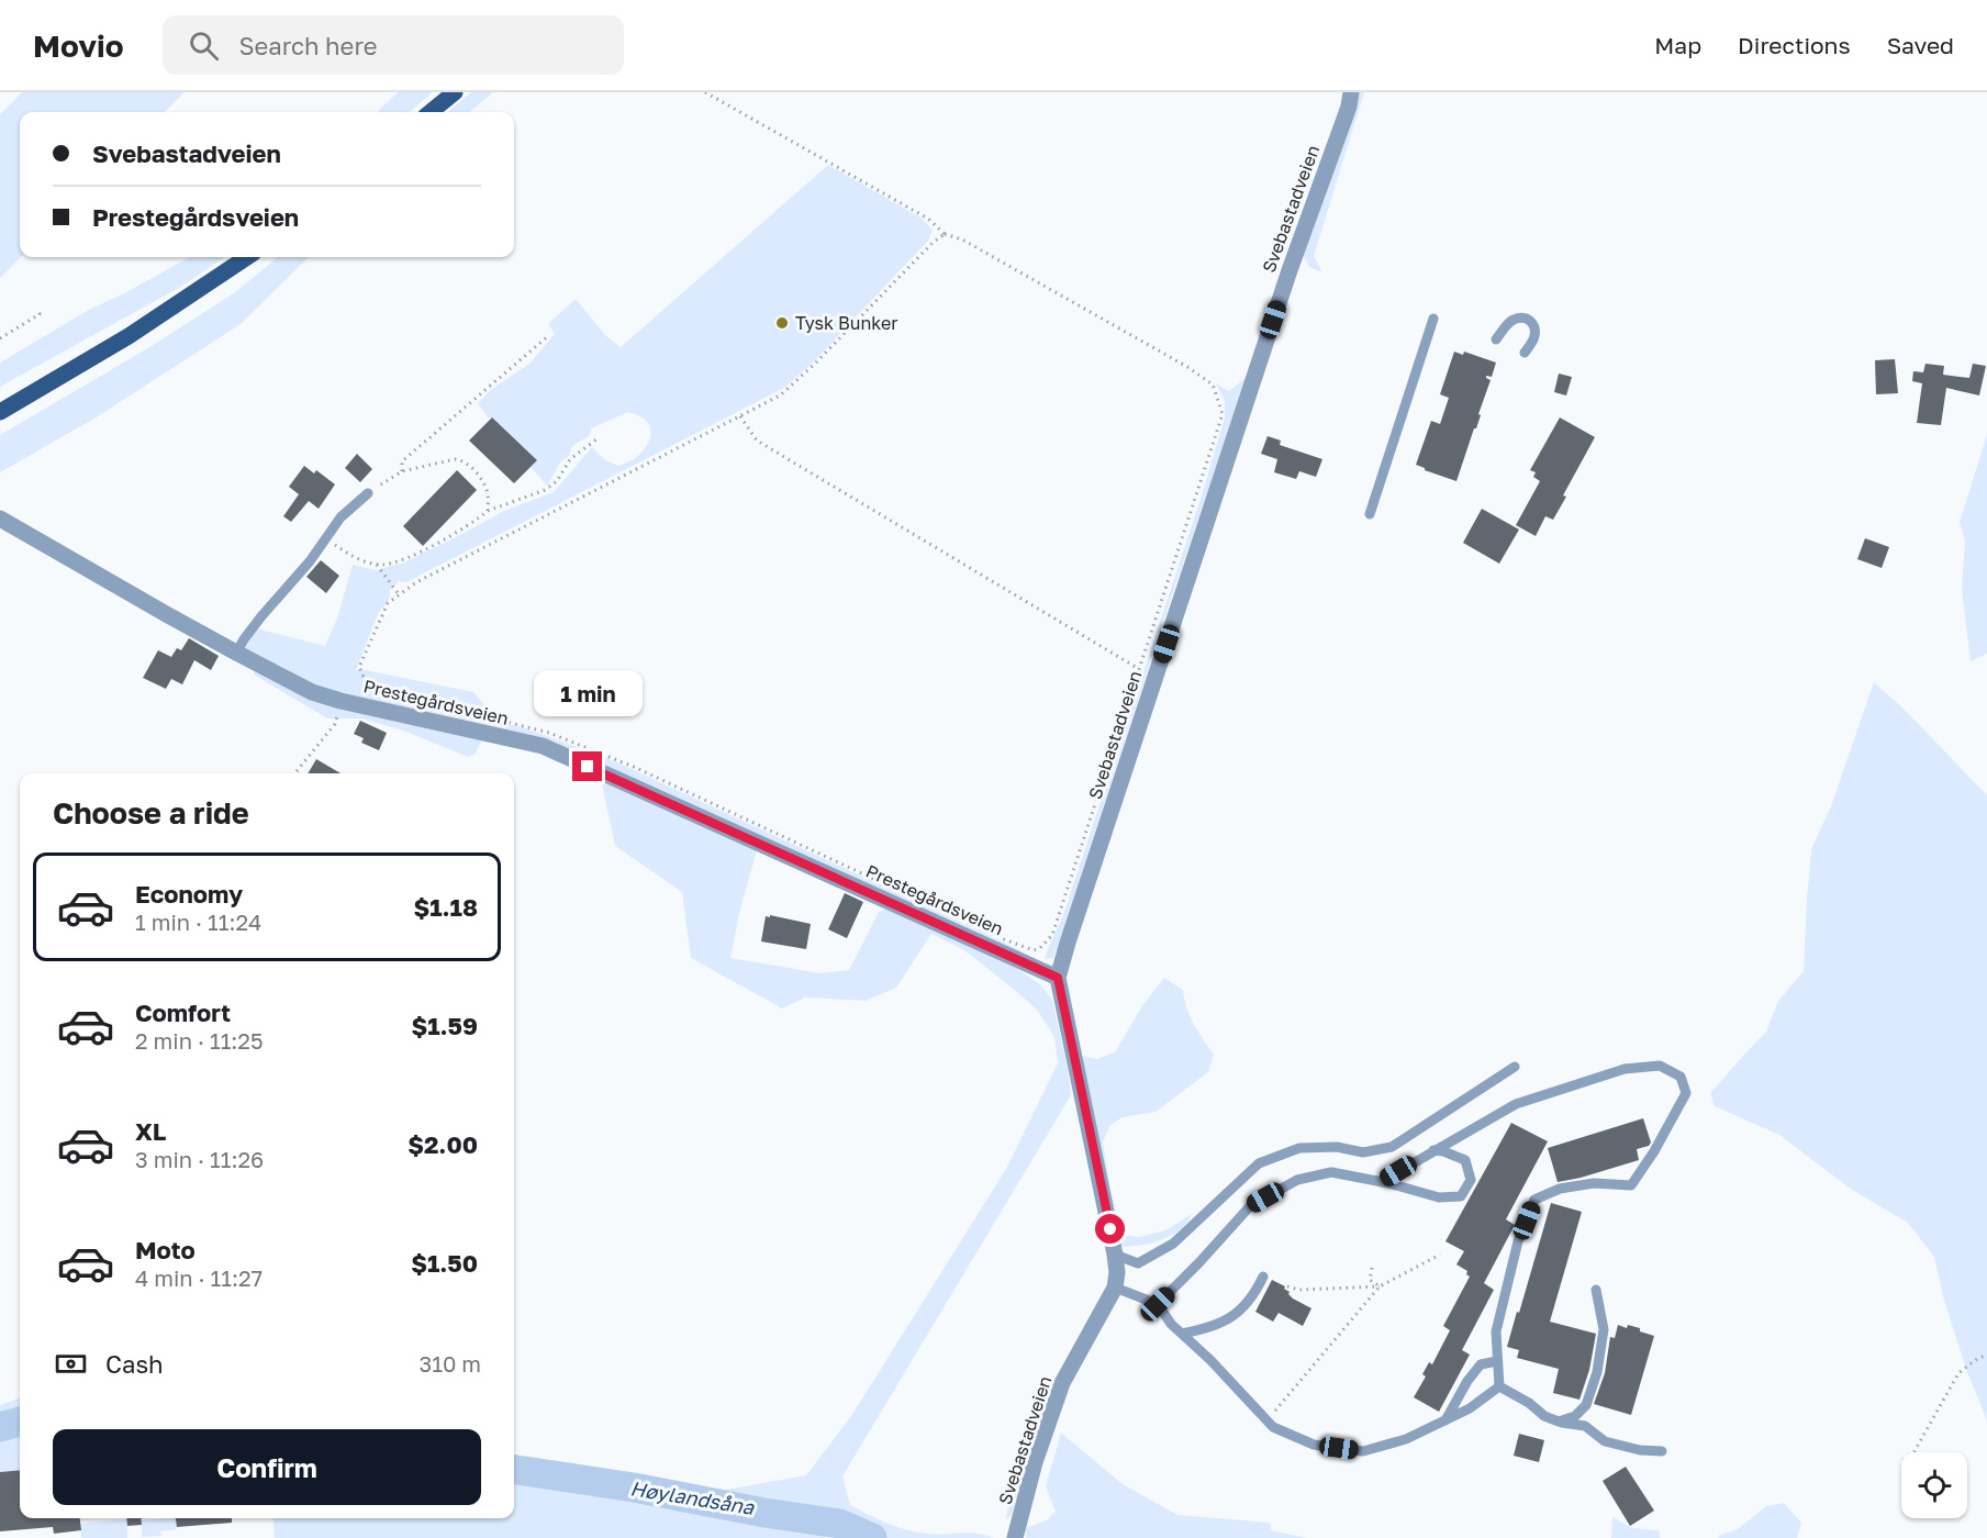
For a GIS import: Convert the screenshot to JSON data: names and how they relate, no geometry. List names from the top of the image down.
{
  "streets": {
    "street": ["Svebastadveien", "Prestegårdsveien"]
  },
  "crossings": [
    ["Svebastadveien", "Prestegårdsveien"]
  ],
  "water": ["Høylandsåna"],
  "places": ["Tysk Bunker"],
  "page": {
    "header": "Movio",
    "search": "Search here",
    "nav": ["Map", "Directions", "Saved"],
    "banner": ["Svebastadveien", "Prestegårdsveien"],
    "bubble": "1 min",
    "heading": "Choose a ride",
    "list": [
      {
        "name": "Economy",
        "note": "1 min · 11:24",
        "value": "$1.18"
      },
      {
        "name": "Comfort",
        "note": "2 min · 11:25",
        "value": "$1.59"
      },
      {
        "name": "XL",
        "note": "3 min · 11:26",
        "value": "$2.00"
      },
      {
        "name": "Moto",
        "note": "4 min · 11:27",
        "value": "$1.50"
      }
    ],
    "pay": ["Cash", "310 m"],
    "buttons": "Confirm"
  }
}
